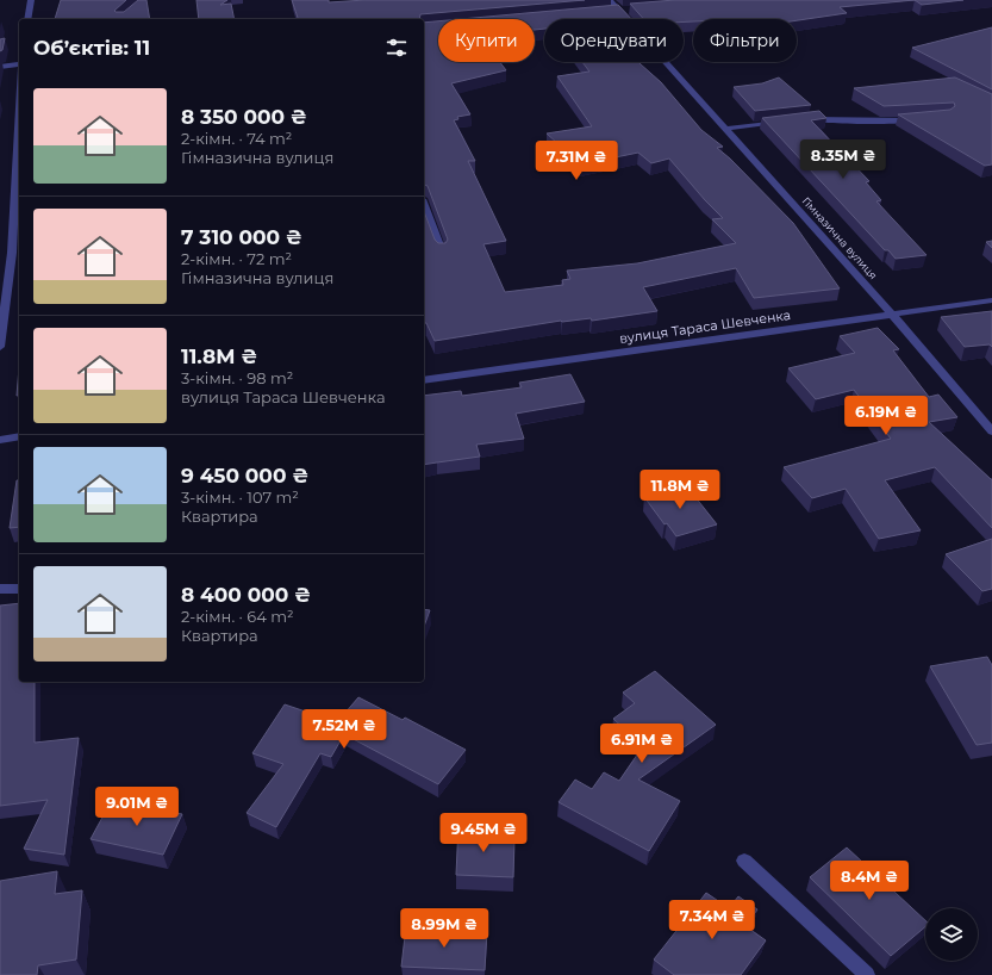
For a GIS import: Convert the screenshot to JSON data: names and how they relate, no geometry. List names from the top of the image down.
{
  "streets": {
    "street": ["Гімназична вулиця", "вулиця Тараса Шевченка"]
  },
  "crossings": [
    ["Гімназична вулиця", "вулиця Тараса Шевченка"]
  ],
  "page": {
    "chip": ["Купити", "Орендувати", "Фільтри"],
    "heading": "Об’єктів: 11",
    "list": [
      {
        "name": "8 350 000 ₴",
        "note": "2-кімн. · 74 m² · Гімназична вулиця"
      },
      {
        "name": "7 310 000 ₴",
        "note": "2-кімн. · 72 m² · Гімназична вулиця"
      },
      {
        "name": "11.8M ₴",
        "note": "3-кімн. · 98 m² · вулиця Тараса Шевченка"
      },
      {
        "name": "9 450 000 ₴",
        "note": "3-кімн. · 107 m² · Квартира"
      },
      {
        "name": "8 400 000 ₴",
        "note": "2-кімн. · 64 m² · Квартира"
      }
    ],
    "price": [
      "8.35M ₴",
      "7.31M ₴",
      "6.19M ₴",
      "11.8M ₴",
      "7.52M ₴",
      "6.91M ₴",
      "9.01M ₴",
      "9.45M ₴",
      "8.4M ₴",
      "7.34M ₴",
      "8.99M ₴"
    ]
  }
}
